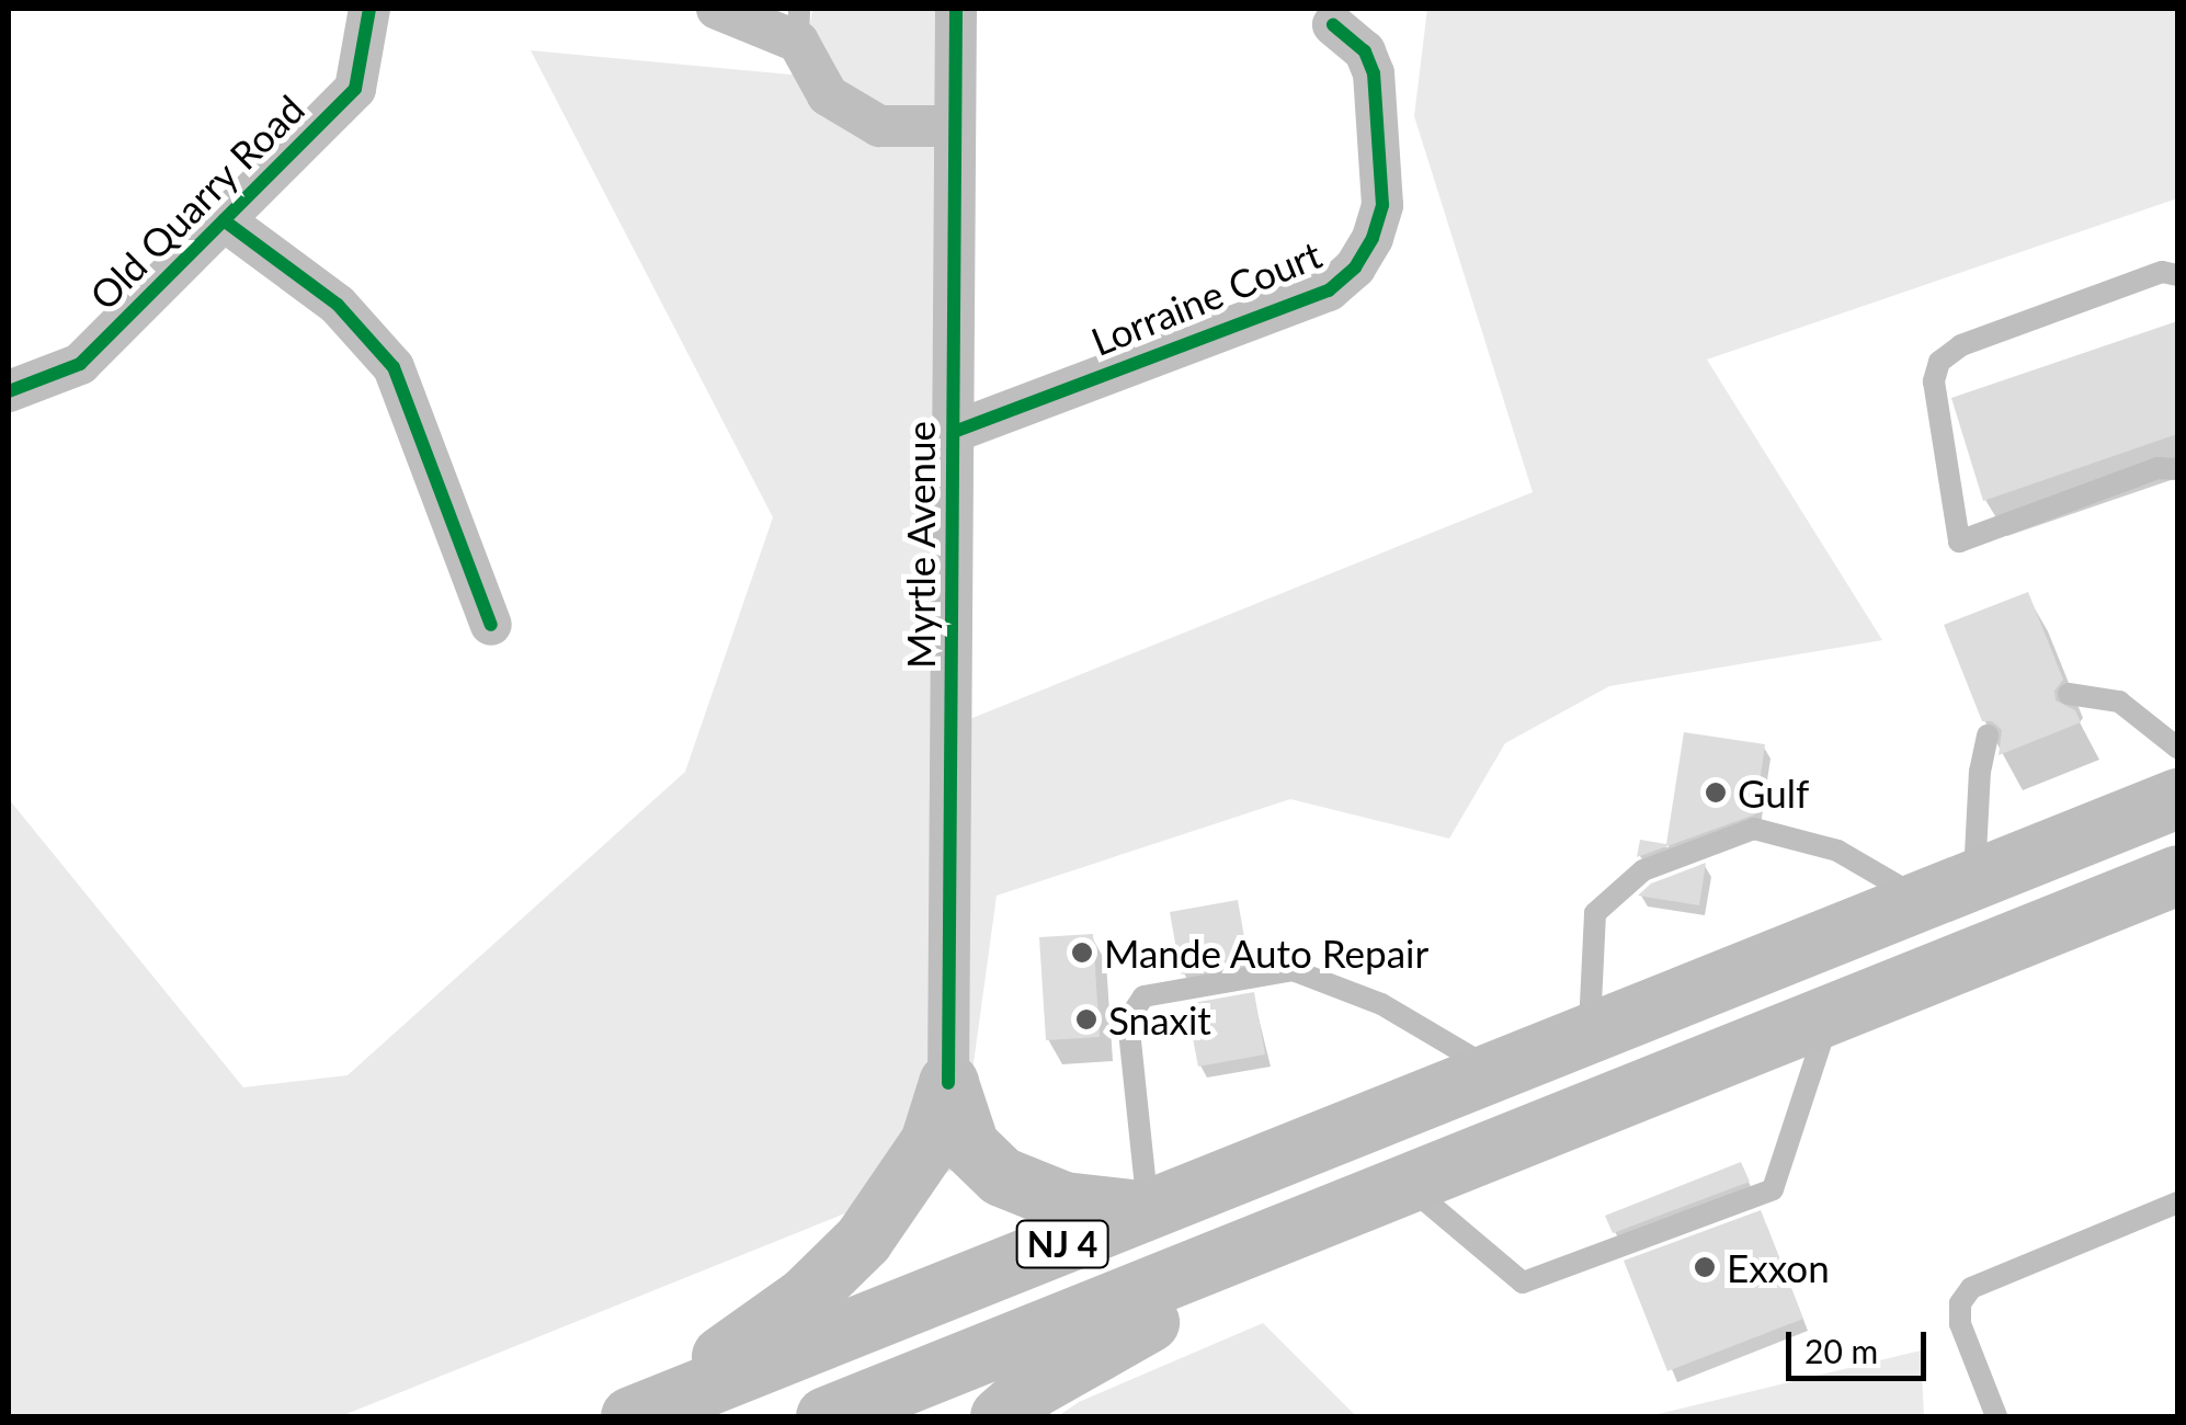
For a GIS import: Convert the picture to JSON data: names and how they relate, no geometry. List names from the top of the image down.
{
  "streets": {
    "highway": ["NJ 4"],
    "street": ["Old Quarry Road", "Lorraine Court", "Myrtle Avenue"]
  },
  "crossings": [
    ["Lorraine Court", "Myrtle Avenue"]
  ],
  "places": [
    "Gulf",
    "Mande Auto Repair",
    "Snaxit",
    "Exxon"
  ],
  "scale_bar": "20 m"
}
